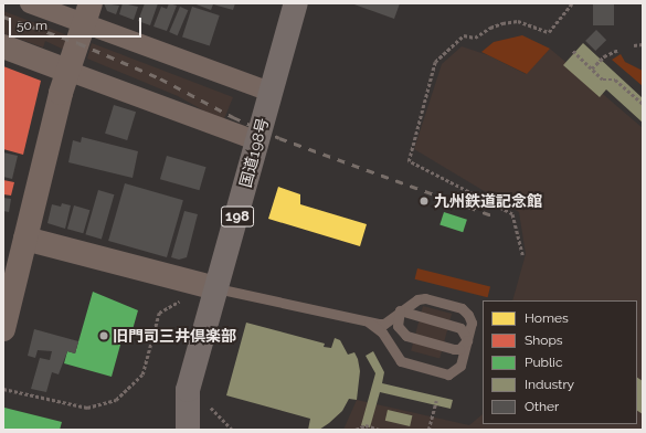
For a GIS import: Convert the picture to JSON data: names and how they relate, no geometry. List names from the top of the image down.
{
  "streets": {
    "highway": ["国道198号", "198"]
  },
  "places": ["九州鉄道記念館", "旧門司三井倶楽部"],
  "legend": [
    "Homes",
    "Shops",
    "Public",
    "Industry",
    "Other"
  ],
  "scale_bar": "50 m"
}
